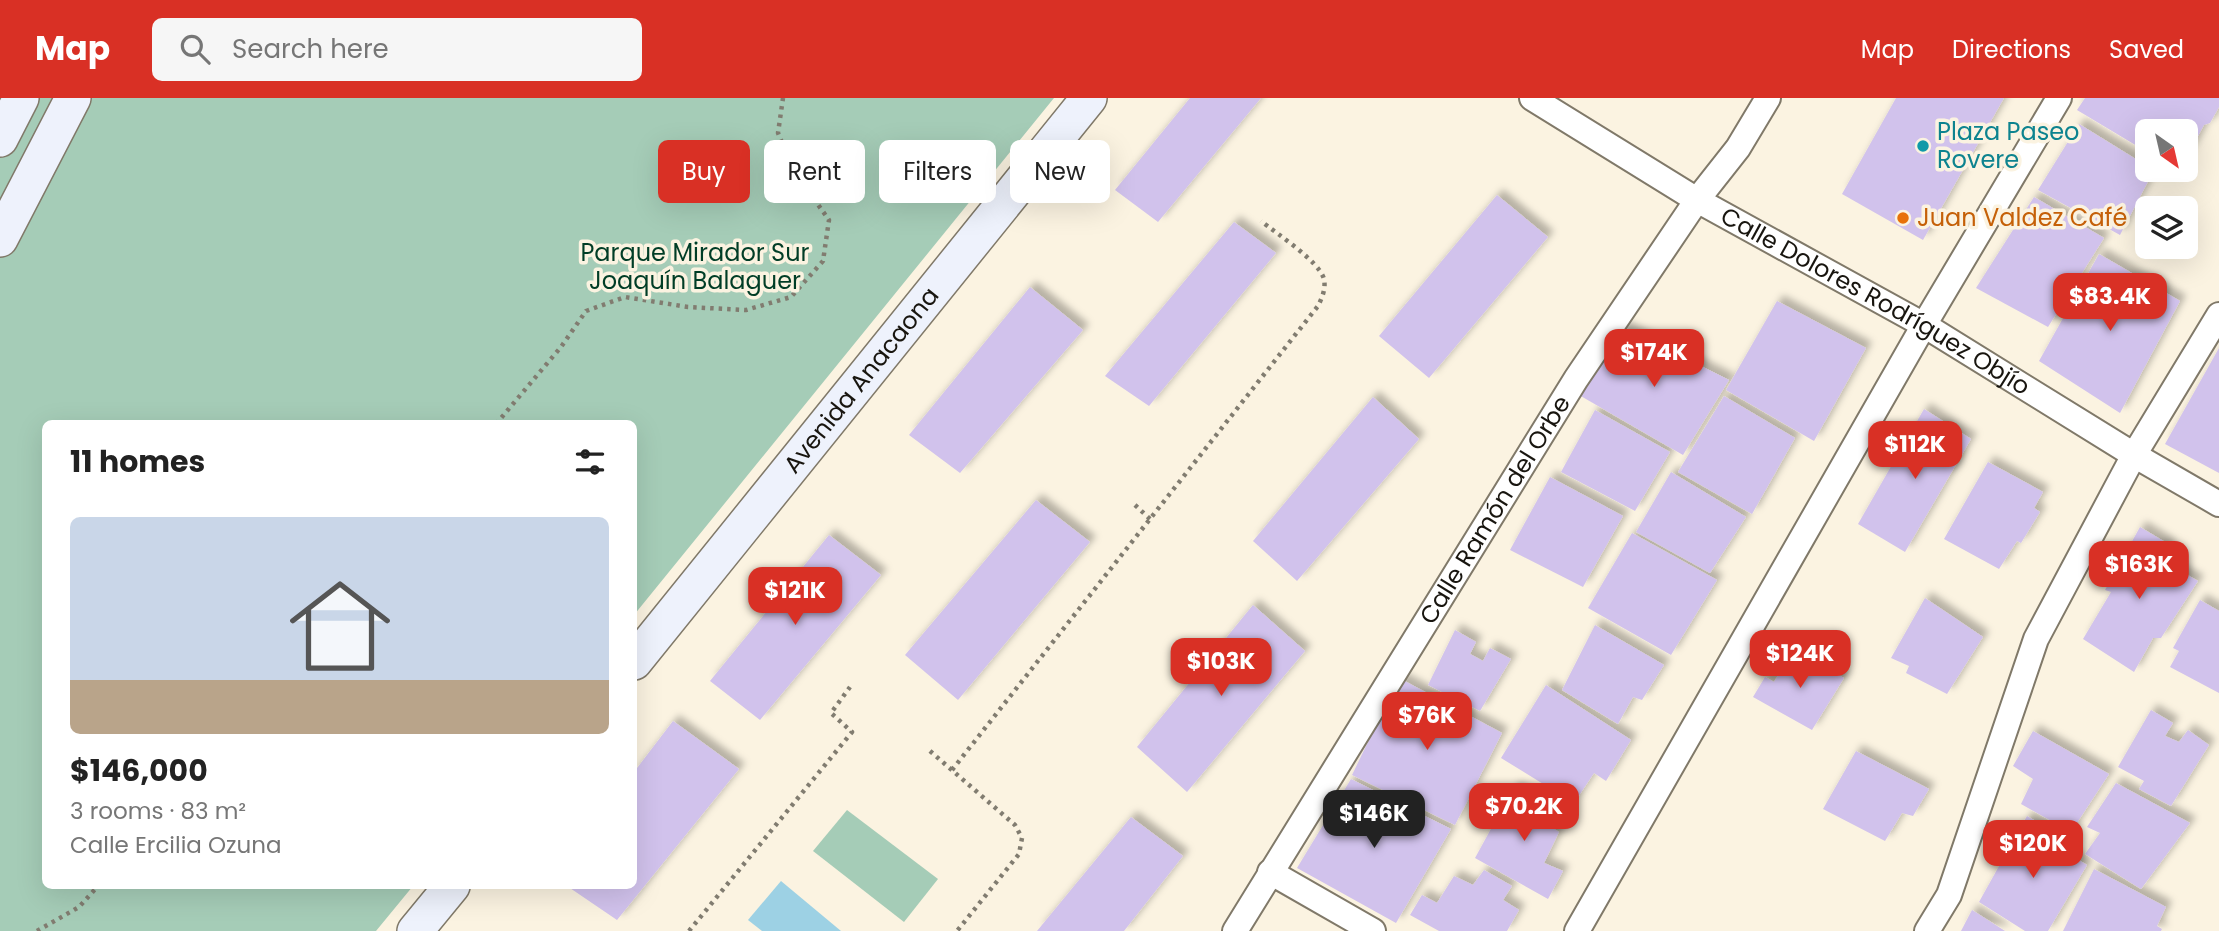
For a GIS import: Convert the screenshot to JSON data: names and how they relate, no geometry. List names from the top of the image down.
{
  "streets": {
    "main road": ["Avenida Anacaona"],
    "street": ["Calle Dolores Rodríguez Objío", "Calle Ramón del Orbe"]
  },
  "crossings": [
    ["Calle Dolores Rodríguez Objío", "Calle Ramón del Orbe"]
  ],
  "parks": ["Parque Mirador Sur Joaquín Balaguer"],
  "places": ["Plaza Paseo Rovere", "Juan Valdez Café"],
  "north": "bottom right",
  "page": {
    "header": "Map",
    "search": "Search here",
    "nav": ["Map", "Directions", "Saved"],
    "chip": [
      "Buy",
      "Rent",
      "Filters",
      "New"
    ],
    "price": [
      "$83.4K",
      "$174K",
      "$112K",
      "$163K",
      "$121K",
      "$124K",
      "$103K",
      "$76K",
      "$70.2K",
      "$146K",
      "$120K"
    ],
    "heading": "11 homes",
    "list": [
      {
        "name": "$146,000",
        "note": "3 rooms · 83 m² · Calle Ercilia Ozuna"
      }
    ]
  }
}
